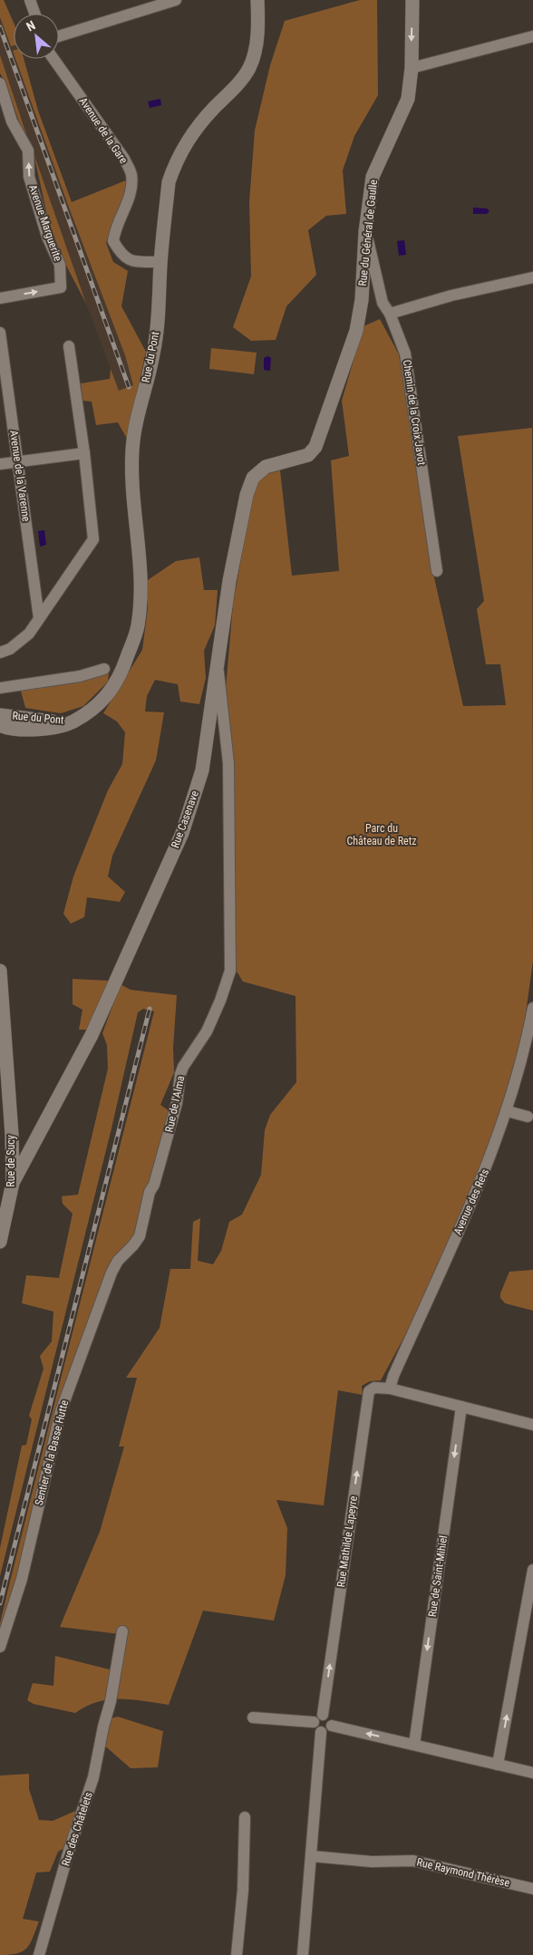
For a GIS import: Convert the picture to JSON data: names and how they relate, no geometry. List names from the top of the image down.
{
  "streets": {
    "street": [
      "Avenue de la Gare",
      "Avenue Marguerite",
      "Rue du Général de Gaulle",
      "Rue du Pont",
      "Chemin de la Croix Javot",
      "Avenue de la Varenne",
      "Rue Casenave",
      "Rue de l'Alma",
      "Rue de Sucy",
      "Avenue des Rets",
      "Sentier de la Basse Hutte",
      "Rue Mathilde Lapeyre",
      "Rue de Saint-Mihiel",
      "Rue des Châtelets",
      "Rue Raymond Thérèse"
    ]
  },
  "crossings": [
    ["Avenue de la Gare", "Rue du Pont"],
    ["Rue du Général de Gaulle", "Chemin de la Croix Javot"],
    ["Rue du Général de Gaulle", "Rue Casenave"],
    ["Rue Casenave", "Rue de l'Alma"],
    ["Rue Casenave", "Rue de Sucy"],
    ["Rue de l'Alma", "Sentier de la Basse Hutte"],
    ["Avenue des Rets", "Rue Mathilde Lapeyre"]
  ],
  "one_way": ["Rue Mathilde Lapeyre"],
  "parks": ["Parc du Château de Retz"],
  "north": "top left"
}
